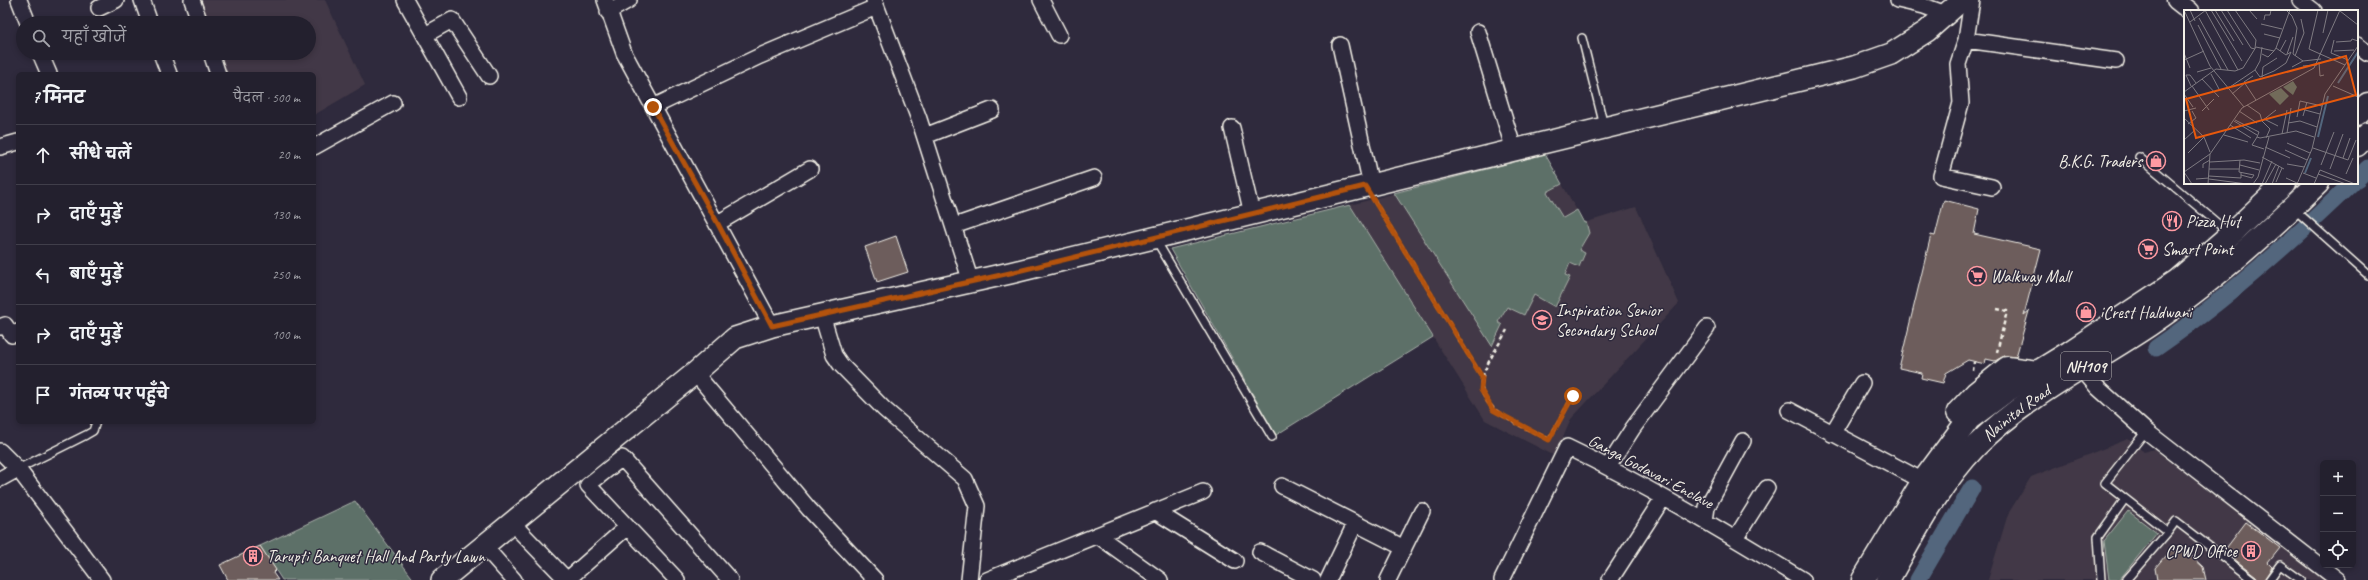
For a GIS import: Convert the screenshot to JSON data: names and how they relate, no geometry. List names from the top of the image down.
{
  "streets": {
    "highway": ["NH109", "Nainital Road"],
    "street": ["Ganga Godavari Enclave"]
  },
  "places": {
    "shop": ["B.K.G. Traders", "iCrest Haldwani"],
    "restaurant": ["Pizza Hut"],
    "supermarket": ["Smart Point", "Walkway Mall"],
    "school or university": ["Inspiration Senior Secondary School"],
    "building": ["CPWD Office", "Tarupti Banquet Hall And Party Lawn"]
  },
  "page": {
    "search": "यहाँ खोजें",
    "heading": ["7 मिनट", "पैदल · 500 m"],
    "list": [
      ["सीधे चलें", "20 m"],
      ["दाएँ मुड़ें", "130 m"],
      ["बाएँ मुड़ें", "250 m"],
      ["दाएँ मुड़ें", "100 m"],
      "गंतव्य पर पहुँचे"
    ],
    "map_buttons": ["+", "−"]
  }
}
